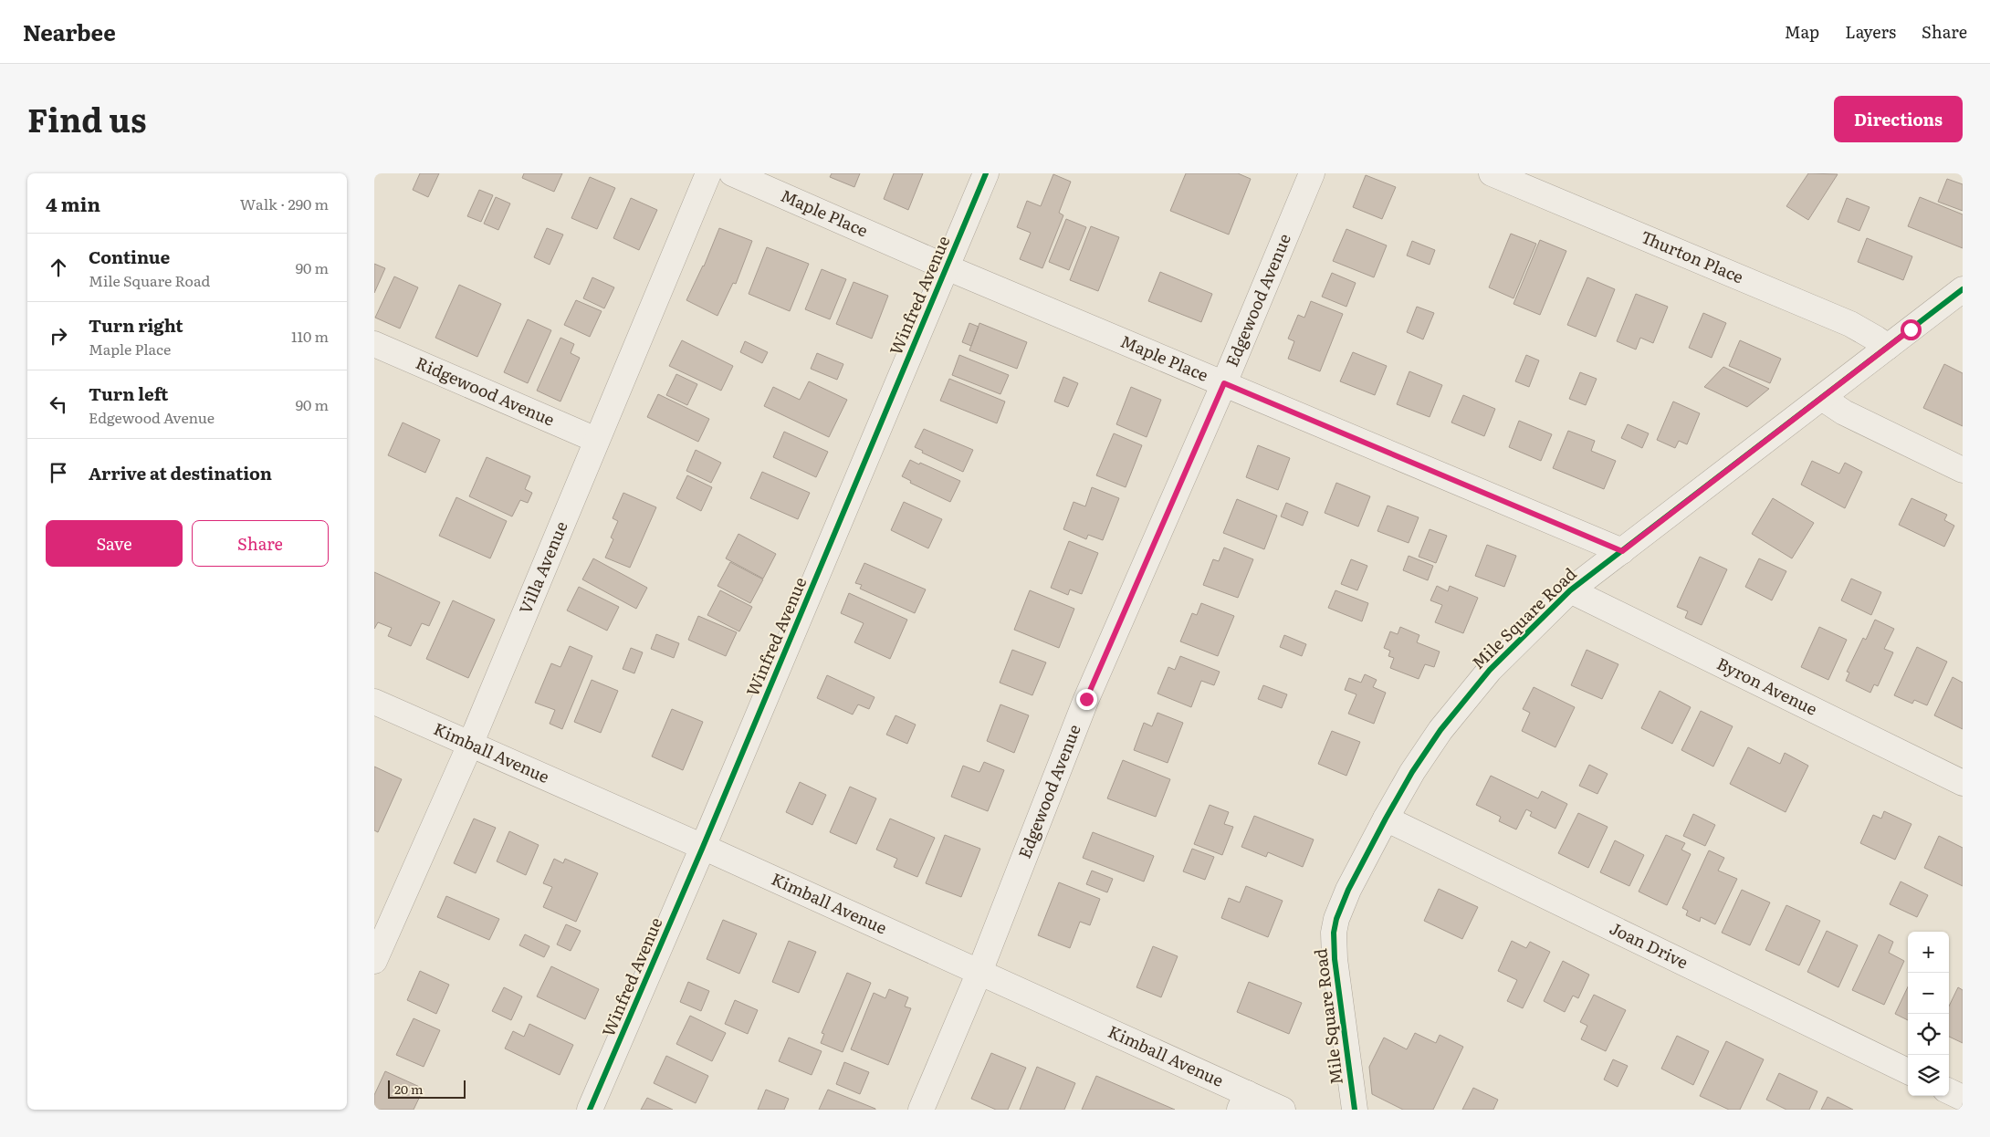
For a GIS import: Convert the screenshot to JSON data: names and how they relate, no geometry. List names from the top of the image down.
{
  "streets": {
    "street": [
      "Maple Place",
      "Thurton Place",
      "Winfred Avenue",
      "Edgewood Avenue",
      "Ridgewood Avenue",
      "Villa Avenue",
      "Mile Square Road",
      "Byron Avenue",
      "Kimball Avenue",
      "Joan Drive"
    ]
  },
  "crossings": [
    ["Maple Place", "Winfred Avenue"],
    ["Maple Place", "Edgewood Avenue"],
    ["Maple Place", "Mile Square Road"],
    ["Thurton Place", "Mile Square Road"],
    ["Winfred Avenue", "Kimball Avenue"],
    ["Edgewood Avenue", "Kimball Avenue"],
    ["Ridgewood Avenue", "Villa Avenue"],
    ["Villa Avenue", "Kimball Avenue"],
    ["Mile Square Road", "Byron Avenue"],
    ["Mile Square Road", "Joan Drive"]
  ],
  "scale_bar": "20 m",
  "page": {
    "header": "Nearbee",
    "nav": ["Map", "Layers", "Share"],
    "title": "Find us",
    "buttons": [
      "Directions",
      ["Save", "Share"]
    ],
    "heading": ["4 min", "Walk · 290 m"],
    "list": [
      ["Continue", "Mile Square Road", "90 m"],
      ["Turn right", "Maple Place", "110 m"],
      ["Turn left", "Edgewood Avenue", "90 m"],
      "Arrive at destination"
    ],
    "map_buttons": ["+", "−"],
    "scale": "20 m"
  }
}
